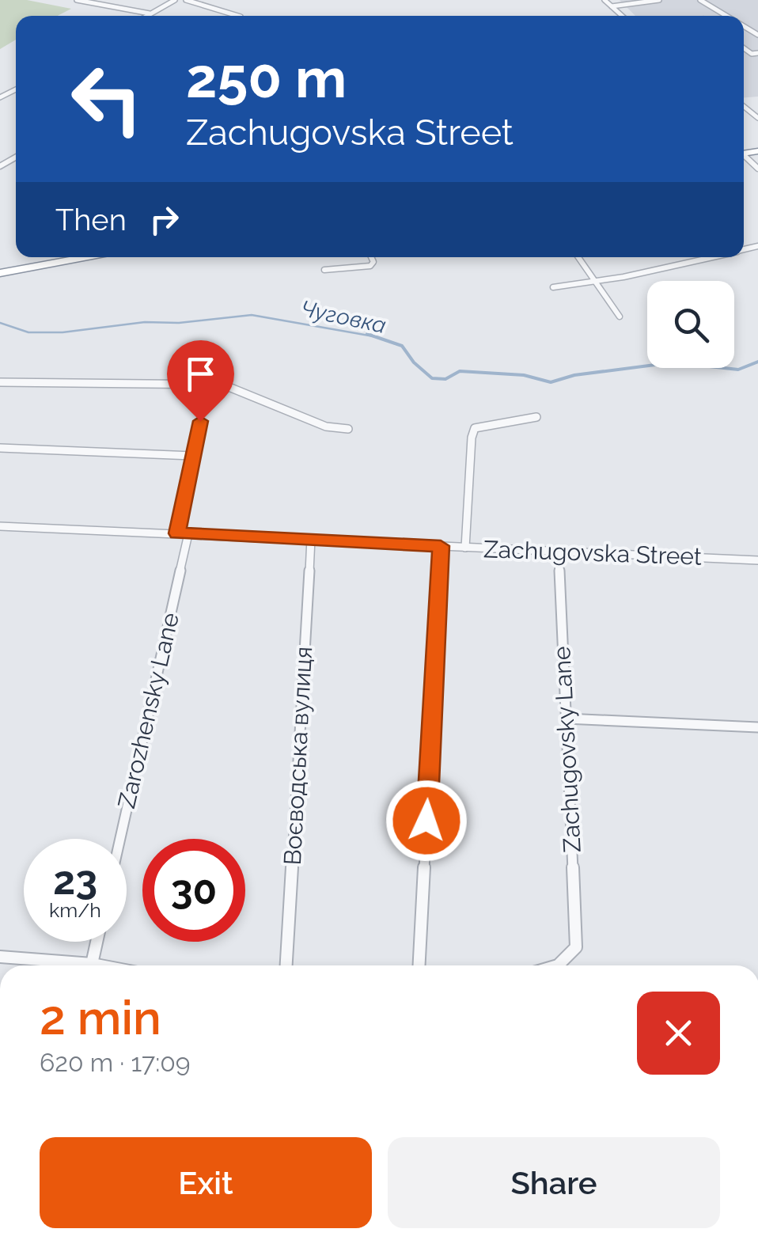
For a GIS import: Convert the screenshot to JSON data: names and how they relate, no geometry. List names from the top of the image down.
{
  "streets": {
    "street": [
      "Zachugovska Street",
      "Zarozhensky Lane",
      "Zachugovsky Lane",
      "Воєводська вулиця"
    ]
  },
  "crossings": [
    ["Zachugovska Street", "Zarozhensky Lane"],
    ["Zachugovska Street", "Zachugovsky Lane"],
    ["Zachugovska Street", "Воєводська вулиця"]
  ],
  "water": ["Чуговка"],
  "page": {
    "turn": ["250 m", "Zachugovska Street"],
    "then": "Then",
    "speed": "23 km/h",
    "limit": "30",
    "heading": ["2 min", "620 m · 17:09"],
    "buttons": ["Exit", "Share"]
  }
}
